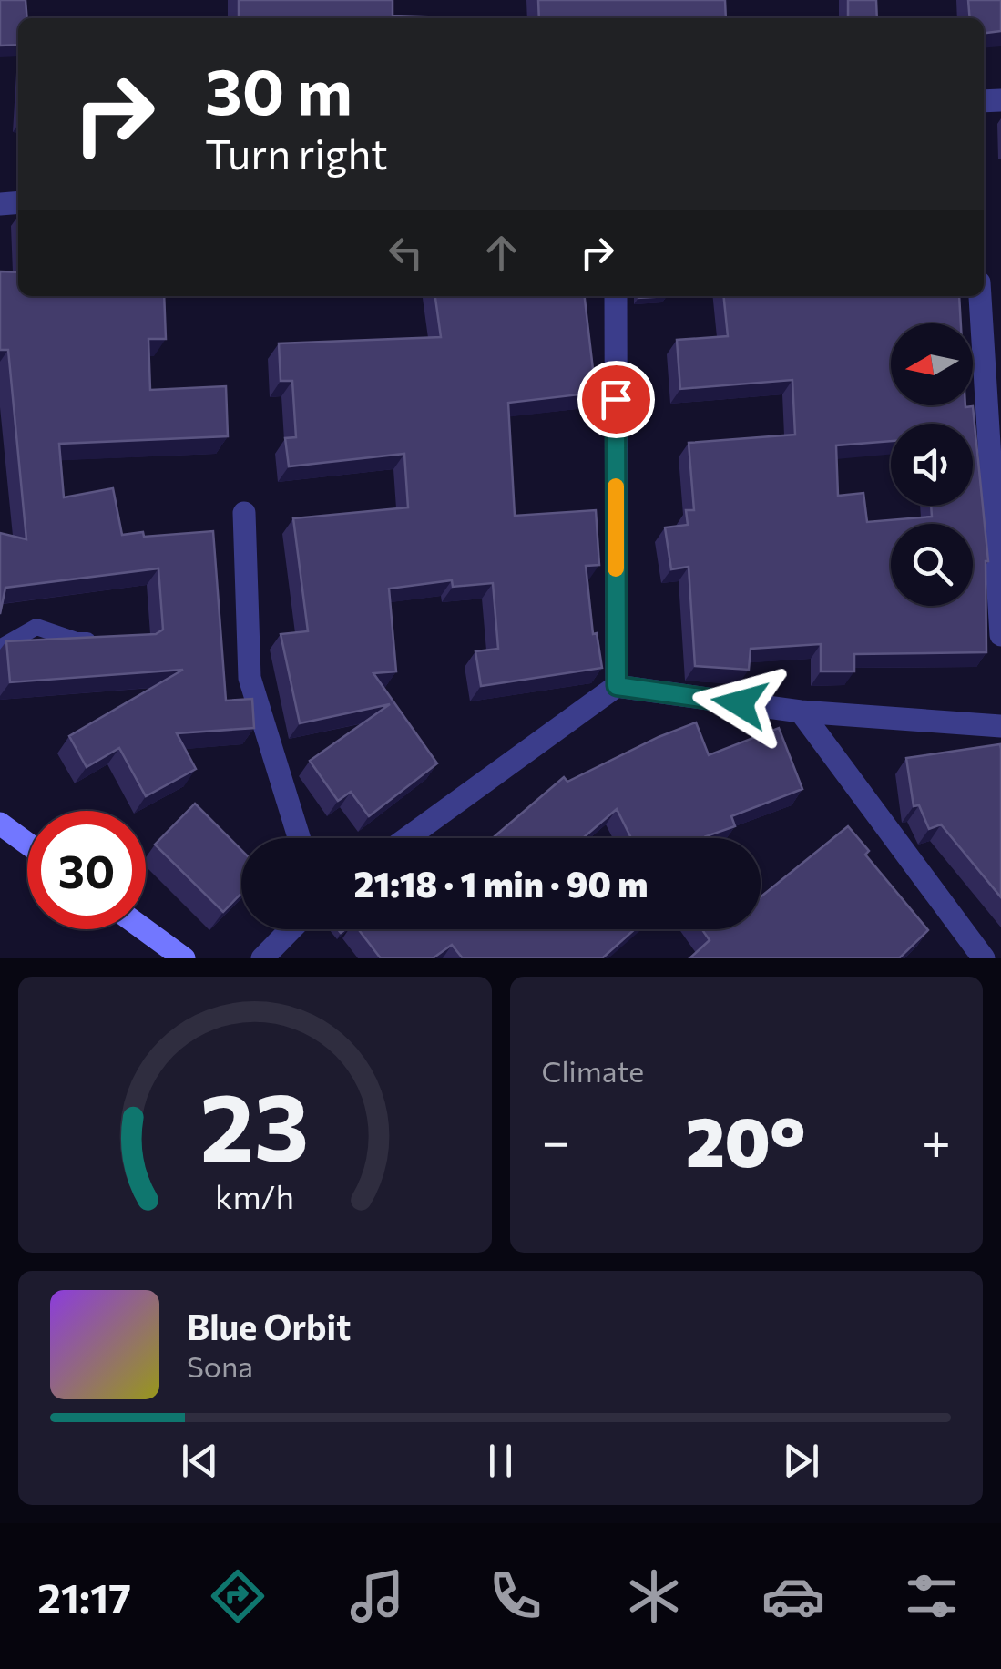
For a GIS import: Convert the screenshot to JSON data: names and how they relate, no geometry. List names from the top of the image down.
{
  "north": "left",
  "page": {
    "turn": ["30 m", "Turn right"],
    "limit": "30",
    "trip": "21:18 · 1 min · 90 m",
    "tile": "Climate",
    "heat": ["−", "20°", "+"],
    "song": ["Blue Orbit", "Sona"],
    "tabs": "21:17",
    "gauge": ["23", "km/h"]
  }
}
